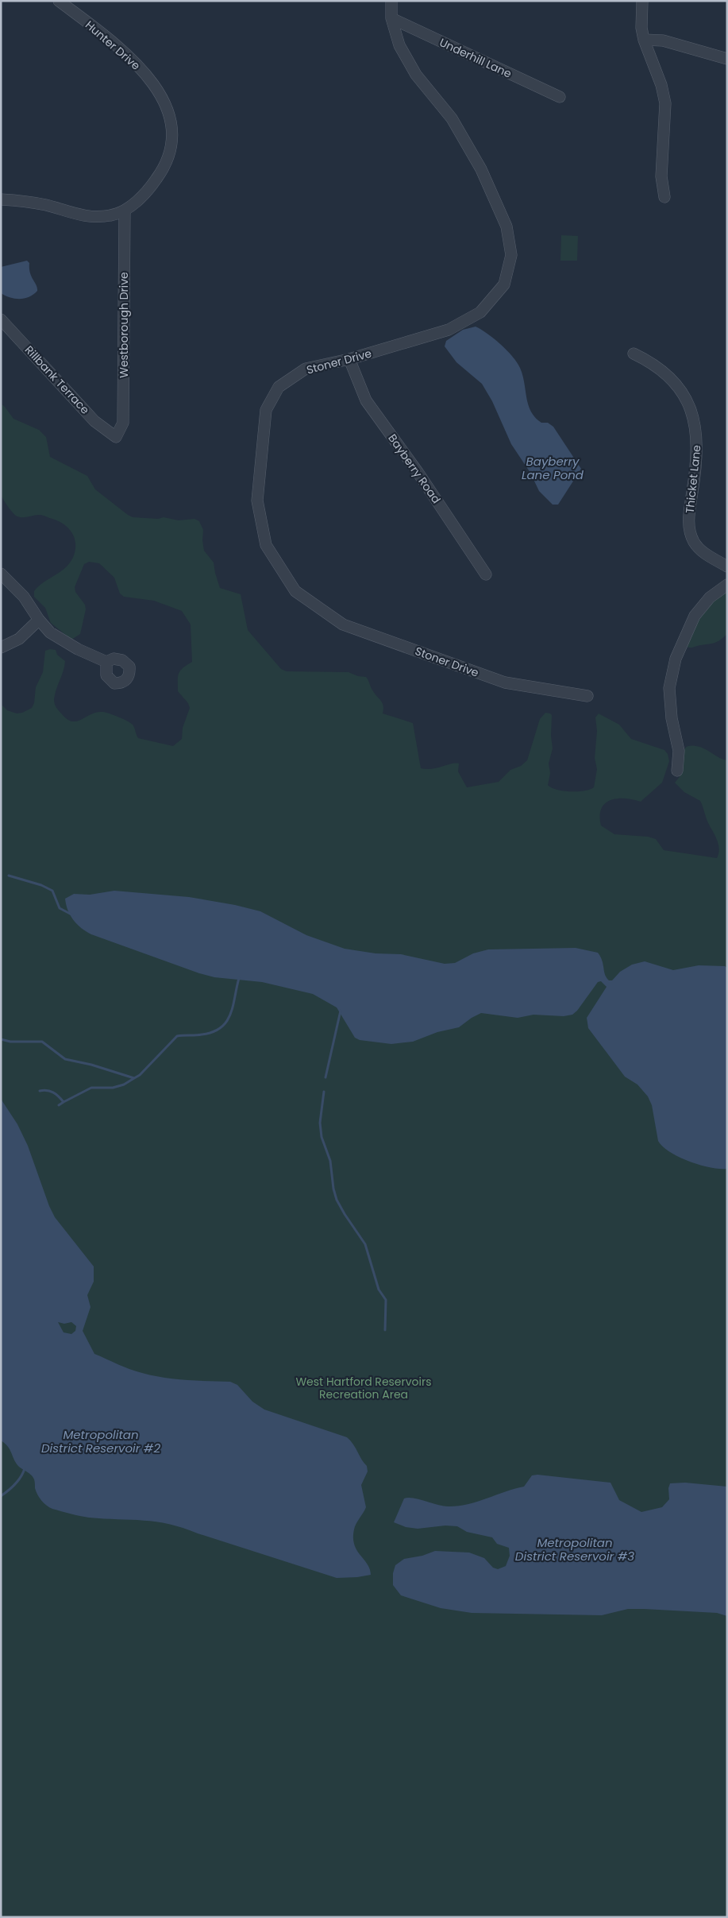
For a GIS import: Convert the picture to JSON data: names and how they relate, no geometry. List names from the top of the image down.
{
  "streets": {
    "street": [
      "Hunter Drive",
      "Underhill Lane",
      "Westborough Drive",
      "Stoner Drive",
      "Rillbank Terrace",
      "Bayberry Road",
      "Thicket Lane"
    ]
  },
  "crossings": [
    ["Hunter Drive", "Westborough Drive"],
    ["Underhill Lane", "Stoner Drive"],
    ["Westborough Drive", "Rillbank Terrace"],
    ["Stoner Drive", "Bayberry Road"]
  ],
  "water": ["Bayberry Lane Pond", "Metropolitan District Reservoir #2", "Metropolitan District Reservoir #3"],
  "parks": ["West Hartford Reservoirs Recreation Area"]
}
